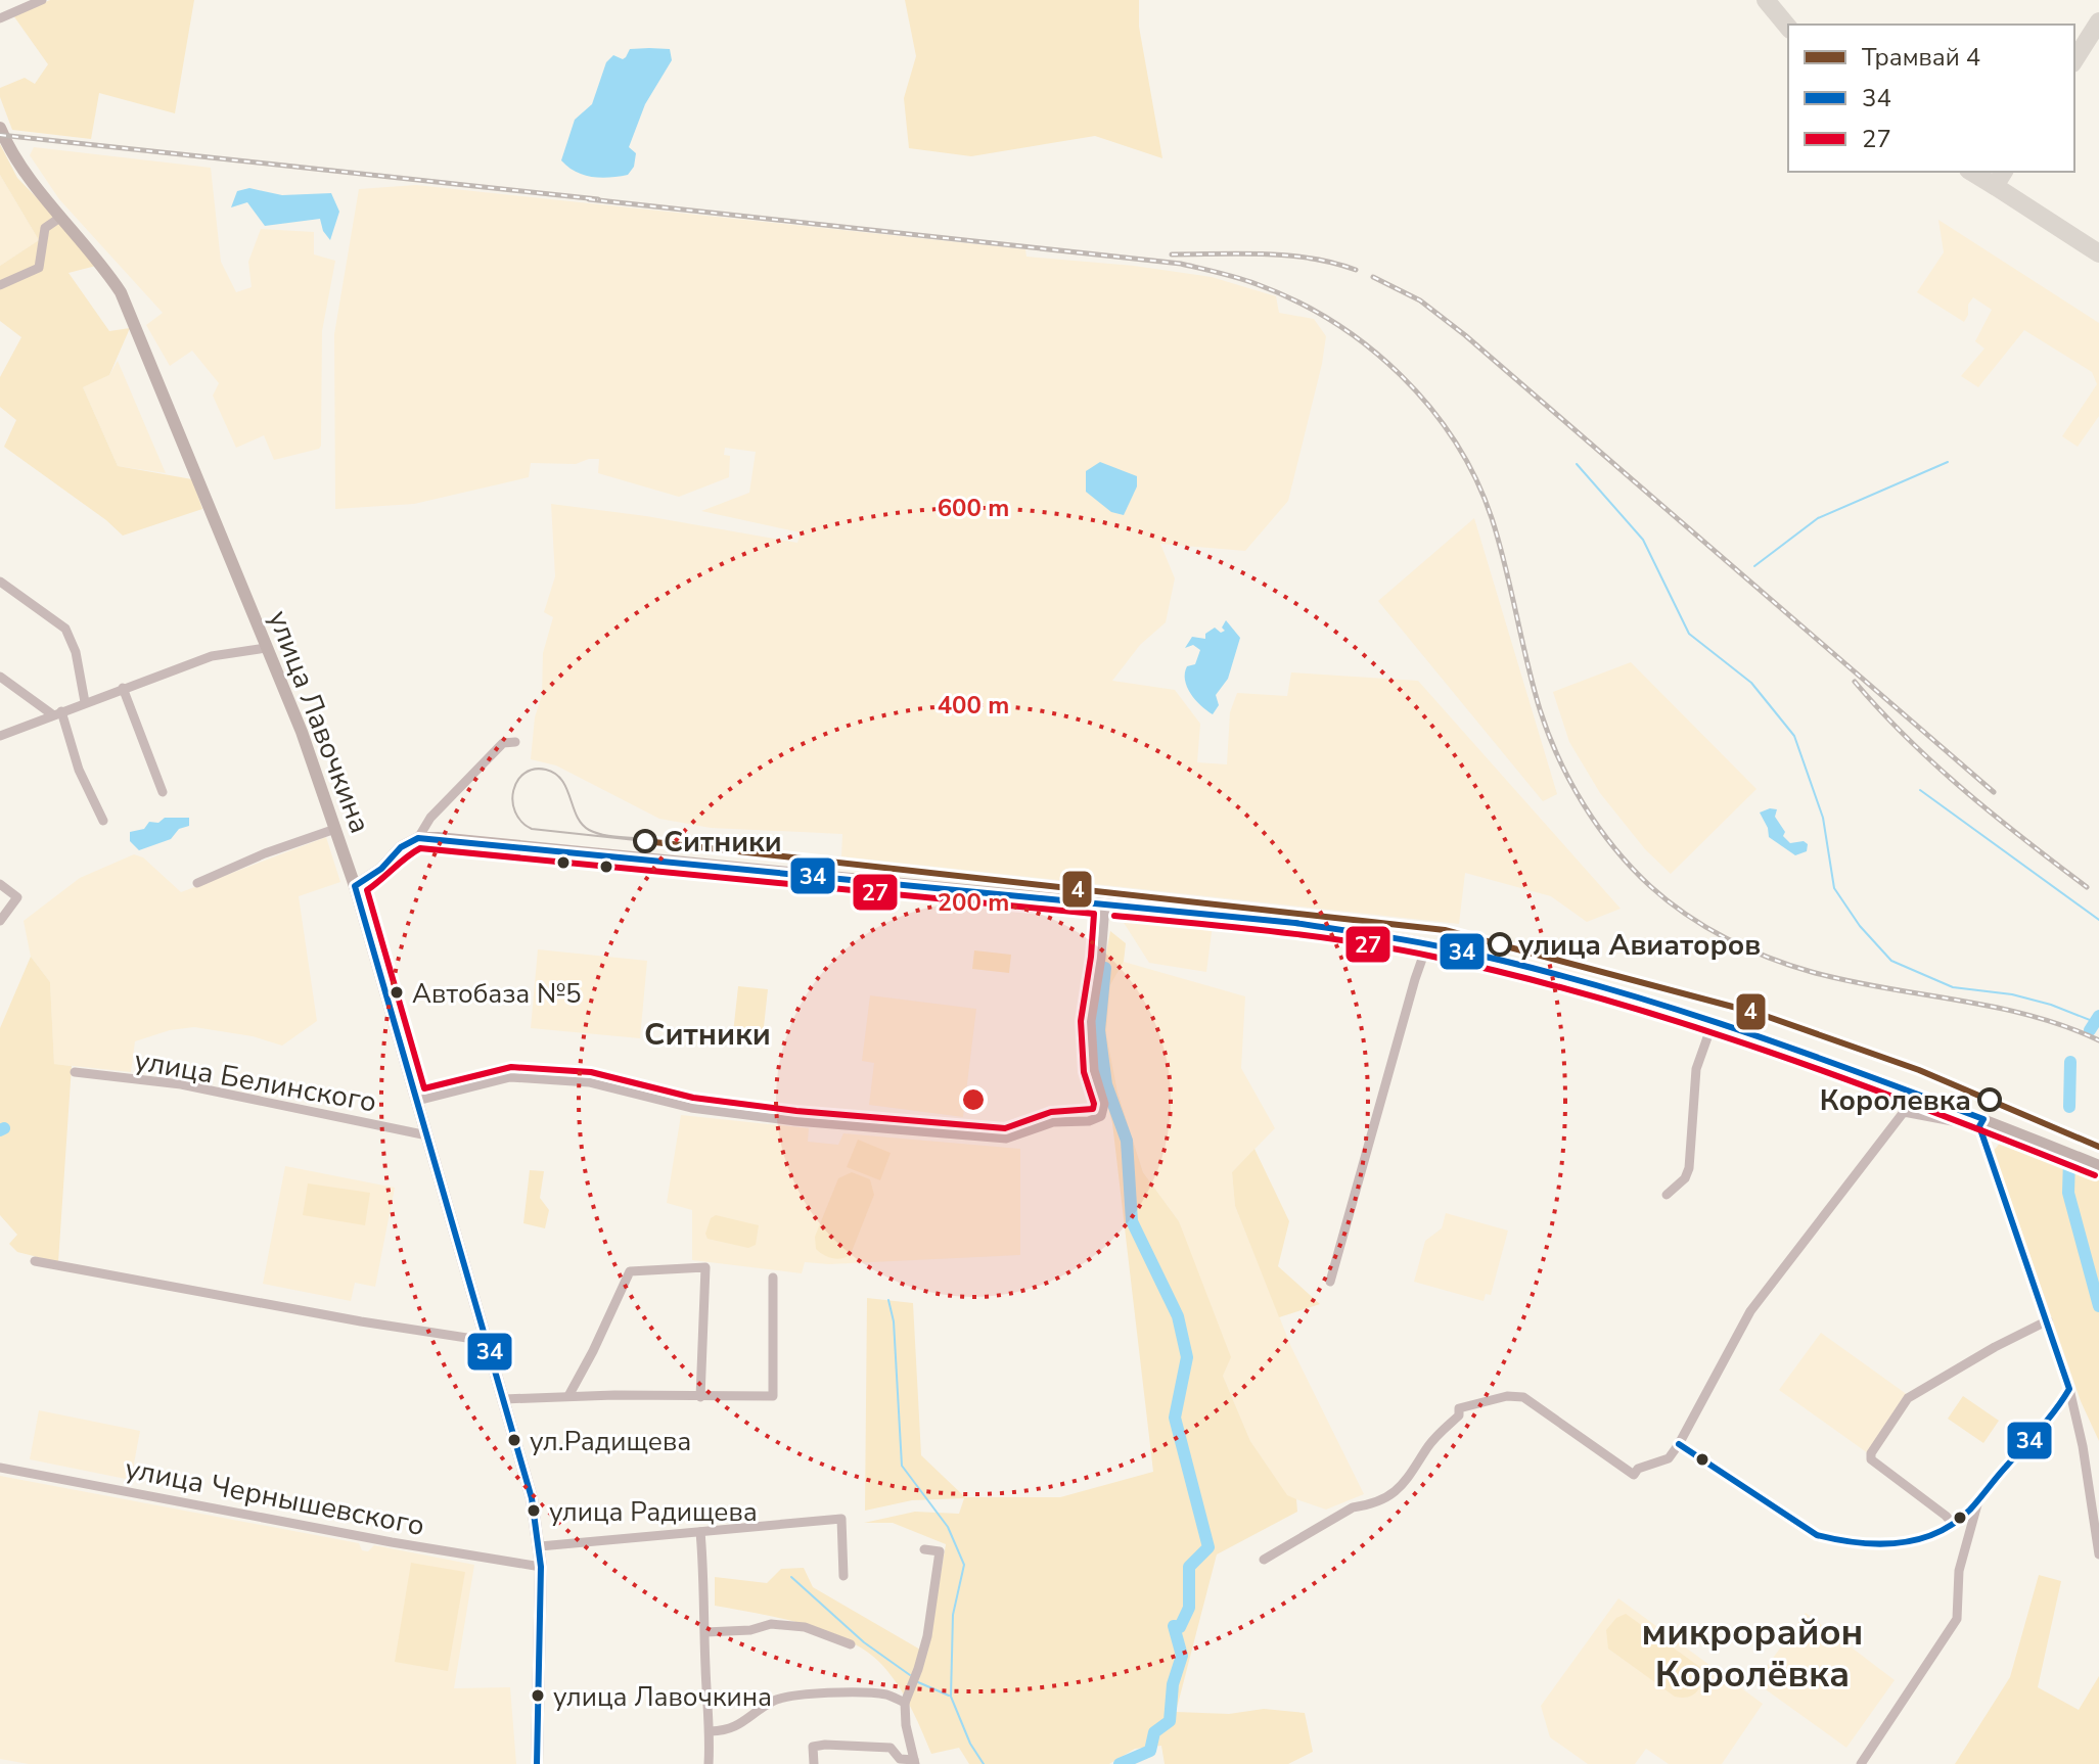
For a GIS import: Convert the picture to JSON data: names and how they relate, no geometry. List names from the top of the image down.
{
  "streets": {
    "main road": ["улица Лавочкина"],
    "street": ["улица Белинского", "улица Чернышевского"]
  },
  "crossings": [
    ["улица Лавочкина", "улица Белинского"],
    ["улица Лавочкина", "улица Чернышевского"]
  ],
  "districts": ["Ситники", "микрорайон Королёвка"],
  "places": [
    "Ситники",
    "улица Авиаторов",
    "Автобаза №5",
    "Королевка",
    "ул.Радищева",
    "улица Радищева",
    "улица Лавочкина"
  ],
  "lines": ["transit line 34", "tram line 4", "transit line 27"],
  "legend": ["Трамвай 4", "34", "27"],
  "rings": ["600 m", "400 m", "200 m"]
}
